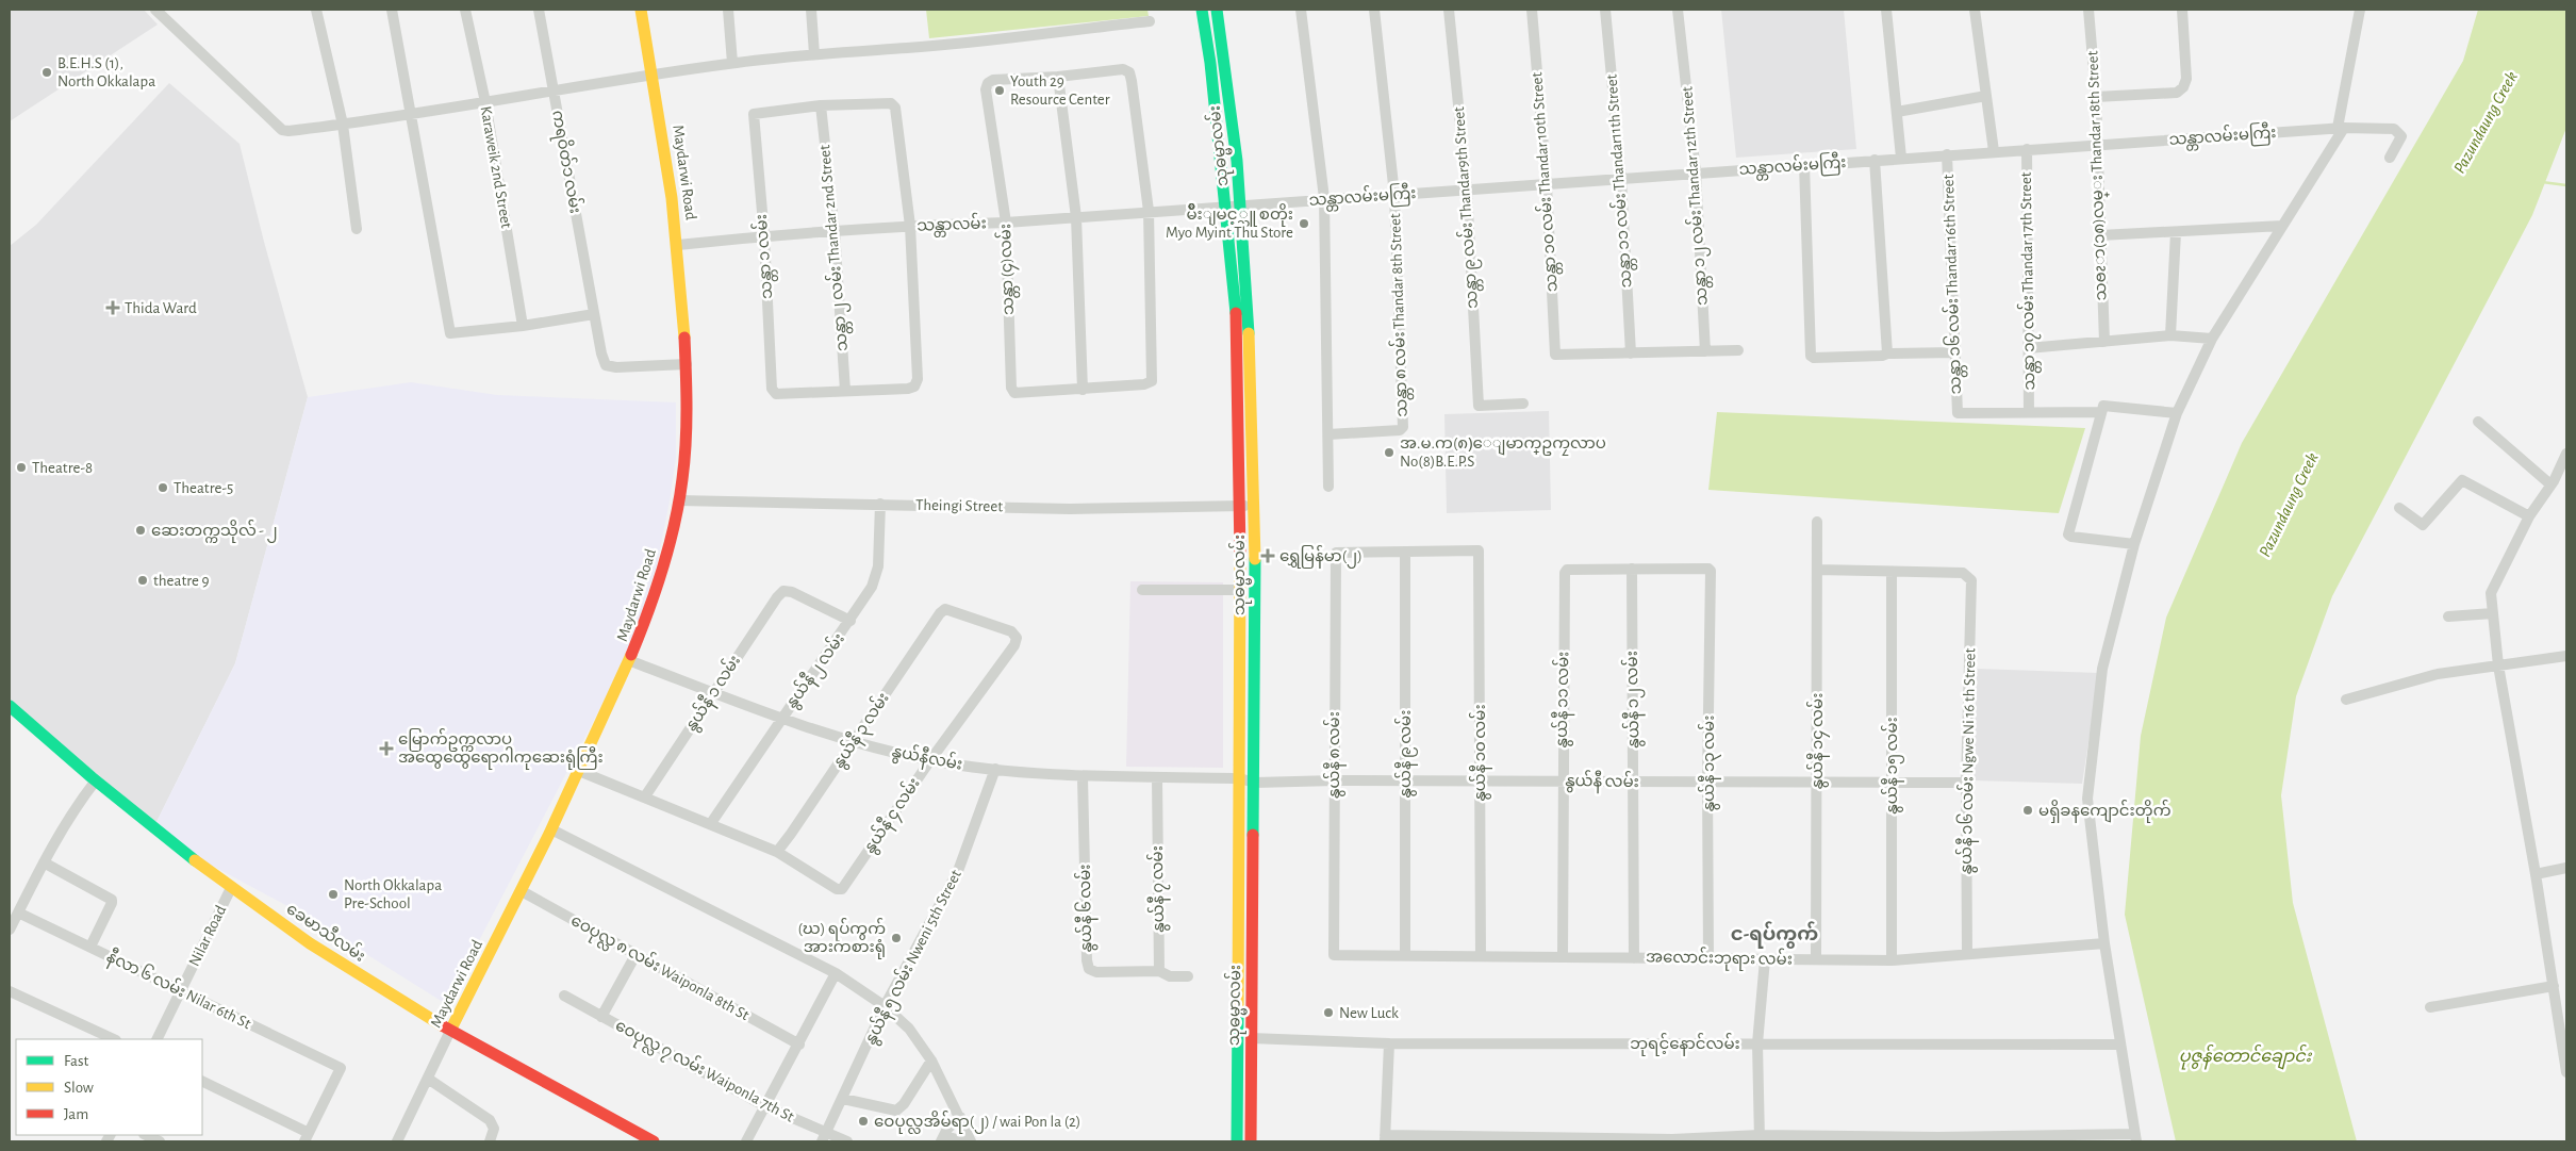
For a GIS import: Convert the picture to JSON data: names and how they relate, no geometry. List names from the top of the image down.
{
  "streets": {
    "main road": ["သုဓမ္မာလမ်း", "Maydarwi Road", "ခေမာသီလမ်း"],
    "street": [
      "သန္တာလမ်းမကြီး",
      "ကရဝိတ်၁ လမ်း",
      "Karaweik 2nd Street",
      "သႎၩာ(၁၈)လမ္း Thandar 18th Street",
      "သန္တာ ၁၁ လမ်း Thandar11th Street",
      "သန္တာ ၁၀ လမ်း Thandar 10th Street",
      "သန္တာ ၁၂ လမ်း Thandar 12th Street",
      "သန္တာ ၉ လမ်း Thandar9th Street",
      "သန္တာလမ်း",
      "သန္တာ ၂ လမ်း Thandar 2nd Street",
      "သန္တာ ၁ လမ်း",
      "သန္တာ (၄)လမ်း",
      "သန္တာ ၁၇ လမ်း Thandar 17th Street",
      "သန္တာ ၁၆ လမ်း Thandar 16th Street",
      "သန္တာ ၈ လမ်း Thandar 8th Street",
      "Theingi Street",
      "နွယ်နီ ၂ လမ်း",
      "နွယ်နီ ၁ လမ်း",
      "နွယ်နီ ၁၁ လမ်း",
      "နွယ်နီ ၁၂ လမ်း",
      "နွယ်နီ ၃ လမ်း",
      "နွယ်နီ ၁၄ လမ်း",
      "နွယ်နီ ၁၀ လမ်း",
      "နွယ်နီ ၉ လမ်း",
      "နွယ်နီ ၈ လမ်း",
      "နွယ်နီလမ်း",
      "နွယ်နီ ၁၆ လမ်း Ngwe Ni 16 th Street",
      "နွယ်နီ ၁၃ လမ်း",
      "နွယ်နီ ၁၅ လမ်း",
      "နွယ်နီ လမ်း",
      "နွယ်နီ ၄ လမ်း",
      "နွယ်နီ ၇ လမ်း",
      "နွယ်နီ ၆ လမ်း",
      "Nilar Road",
      "နွယ်နီ ၅ လမ်း Nweni 5th Street",
      "အလောင်းဘုရား လမ်း",
      "ဝေပုလ္လ ၈ လမ်း Waiponla 8th St",
      "နီလာ ၆ လမ်း Nilar 6th St",
      "ဘုရင့်နောင်လမ်း",
      "ဝေပုလ္လ ၇ လမ်း Waiponla 7th St"
    ]
  },
  "crossings": [
    ["သန္တာလမ်းမကြီး", "သုဓမ္မာလမ်း"],
    ["သန္တာလမ်းမကြီး", "သႎၩာ(၁၈)လမ္း Thandar 18th Street"],
    ["သန္တာလမ်းမကြီး", "သန္တာ ၁၁ လမ်း Thandar11th Street"],
    ["သန္တာလမ်းမကြီး", "သန္တာ ၁၀ လမ်း Thandar 10th Street"],
    ["သန္တာလမ်းမကြီး", "သန္တာ ၁၂ လမ်း Thandar 12th Street"],
    ["သန္တာလမ်းမကြီး", "သန္တာ ၉ လမ်း Thandar9th Street"],
    ["သန္တာလမ်းမကြီး", "သန္တာလမ်း"],
    ["သန္တာလမ်းမကြီး", "သန္တာ ၁၇ လမ်း Thandar 17th Street"],
    ["သန္တာလမ်းမကြီး", "သန္တာ ၁၆ လမ်း Thandar 16th Street"],
    ["သန္တာလမ်းမကြီး", "သန္တာ ၈ လမ်း Thandar 8th Street"],
    ["သုဓမ္မာလမ်း", "သန္တာလမ်း"],
    ["သုဓမ္မာလမ်း", "Theingi Street"],
    ["သုဓမ္မာလမ်း", "နွယ်နီလမ်း"],
    ["သုဓမ္မာလမ်း", "နွယ်နီ လမ်း"],
    ["သုဓမ္မာလမ်း", "ဘုရင့်နောင်လမ်း"],
    ["ကရဝိတ်၁ လမ်း", "Maydarwi Road"],
    ["Maydarwi Road", "သန္တာလမ်း"],
    ["Maydarwi Road", "Theingi Street"],
    ["Maydarwi Road", "နွယ်နီလမ်း"],
    ["Maydarwi Road", "ခေမာသီလမ်း"],
    ["Maydarwi Road", "ဝေပုလ္လ ၈ လမ်း Waiponla 8th St"],
    ["သန္တာ ၁၁ လမ်း Thandar11th Street", "သန္တာ ၁၀ လမ်း Thandar 10th Street"],
    ["သန္တာလမ်း", "သန္တာ ၂ လမ်း Thandar 2nd Street"],
    ["သန္တာလမ်း", "သန္တာ ၁ လမ်း"],
    ["သန္တာလမ်း", "သန္တာ (၄)လမ်း"],
    ["သန္တာ ၂ လမ်း Thandar 2nd Street", "သန္တာ ၁ လမ်း"],
    ["သန္တာ ၁၇ လမ်း Thandar 17th Street", "သန္တာ ၁၆ လမ်း Thandar 16th Street"],
    ["Theingi Street", "နွယ်နီ ၂ လမ်း"],
    ["နွယ်နီ ၂ လမ်း", "နွယ်နီ ၁ လမ်း"],
    ["နွယ်နီ ၂ လမ်း", "နွယ်နီလမ်း"],
    ["နွယ်နီ ၁ လမ်း", "နွယ်နီလမ်း"],
    ["နွယ်နီ ၁၁ လမ်း", "နွယ်နီ ၁၂ လမ်း"],
    ["နွယ်နီ ၁၁ လမ်း", "နွယ်နီ ၁၃ လမ်း"],
    ["နွယ်နီ ၁၁ လမ်း", "နွယ်နီ လမ်း"],
    ["နွယ်နီ ၁၁ လမ်း", "အလောင်းဘုရား လမ်း"],
    ["နွယ်နီ ၁၂ လမ်း", "နွယ်နီ ၁၃ လမ်း"],
    ["နွယ်နီ ၁၂ လမ်း", "နွယ်နီ လမ်း"],
    ["နွယ်နီ ၁၂ လမ်း", "အလောင်းဘုရား လမ်း"],
    ["နွယ်နီ ၃ လမ်း", "နွယ်နီလမ်း"],
    ["နွယ်နီ ၃ လမ်း", "နွယ်နီ ၄ လမ်း"],
    ["နွယ်နီ ၁၄ လမ်း", "နွယ်နီ လမ်း"],
    ["နွယ်နီ ၁၄ လမ်း", "အလောင်းဘုရား လမ်း"],
    ["နွယ်နီ ၁၀ လမ်း", "နွယ်နီ ၉ လမ်း"],
    ["နွယ်နီ ၁၀ လမ်း", "နွယ်နီ ၈ လမ်း"],
    ["နွယ်နီ ၁၀ လမ်း", "နွယ်နီ လမ်း"],
    ["နွယ်နီ ၁၀ လမ်း", "အလောင်းဘုရား လမ်း"],
    ["နွယ်နီ ၉ လမ်း", "နွယ်နီ ၈ လမ်း"],
    ["နွယ်နီ ၉ လမ်း", "နွယ်နီ လမ်း"],
    ["နွယ်နီ ၉ လမ်း", "အလောင်းဘုရား လမ်း"],
    ["နွယ်နီ ၈ လမ်း", "နွယ်နီ လမ်း"],
    ["နွယ်နီ ၈ လမ်း", "အလောင်းဘုရား လမ်း"],
    ["နွယ်နီလမ်း", "နွယ်နီ လမ်း"],
    ["နွယ်နီလမ်း", "နွယ်နီ ၄ လမ်း"],
    ["နွယ်နီလမ်း", "နွယ်နီ ၇ လမ်း"],
    ["နွယ်နီလမ်း", "နွယ်နီ ၆ လမ်း"],
    ["နွယ်နီလမ်း", "နွယ်နီ ၅ လမ်း Nweni 5th Street"],
    ["နွယ်နီ ၁၆ လမ်း Ngwe Ni 16 th Street", "နွယ်နီ ၁၅ လမ်း"],
    ["နွယ်နီ ၁၆ လမ်း Ngwe Ni 16 th Street", "နွယ်နီ လမ်း"],
    ["နွယ်နီ ၁၆ လမ်း Ngwe Ni 16 th Street", "အလောင်းဘုရား လမ်း"],
    ["နွယ်နီ ၁၃ လမ်း", "နွယ်နီ လမ်း"],
    ["နွယ်နီ ၁၃ လမ်း", "အလောင်းဘုရား လမ်း"],
    ["နွယ်နီ ၁၅ လမ်း", "နွယ်နီ လမ်း"],
    ["နွယ်နီ ၁၅ လမ်း", "အလောင်းဘုရား လမ်း"],
    ["နွယ်နီ ၇ လမ်း", "နွယ်နီ ၆ လမ်း"],
    ["ခေမာသီလမ်း", "Nilar Road"],
    ["Nilar Road", "နီလာ ၆ လမ်း Nilar 6th St"],
    ["နွယ်နီ ၅ လမ်း Nweni 5th Street", "ဝေပုလ္လ ၇ လမ်း Waiponla 7th St"]
  ],
  "districts": ["င-ရပ်ကွက်"],
  "water": ["Pazundaung Creek", "ပုဇွန်တောင်ချောင်း"],
  "places": {
    "other": [
      "B.E.H.S (1), North Okkalapa",
      "Youth 29 Resource Center",
      "မ်ိဳးျမင့္သူ စတိုး Myo Myint Thu Store",
      "အ.မ.က(၈)ေျမာက္ဥကၠလာပ No(8)B.E.P.S",
      "Theatre-8",
      "Theatre-5",
      "ဆေးတက္ကသိုလ် - ၂",
      "theatre 9",
      "မရှိခနကျောင်းတိုက်",
      "North Okkalapa Pre-School",
      "(ဃ) ရပ်ကွက် အားကစားရုံ",
      "New Luck",
      "ဝေပုလ္လအိမ်ရာ(၂) / wai Pon la (2)"
    ],
    "health": ["Thida Ward", "ရွှေမြန်မာ(၂)", "မြောက်ဥက္ကလာပ အထွေထွေရောဂါကုဆေးရုံကြီး"]
  },
  "legend": ["Fast", "Slow", "Jam"]
}
